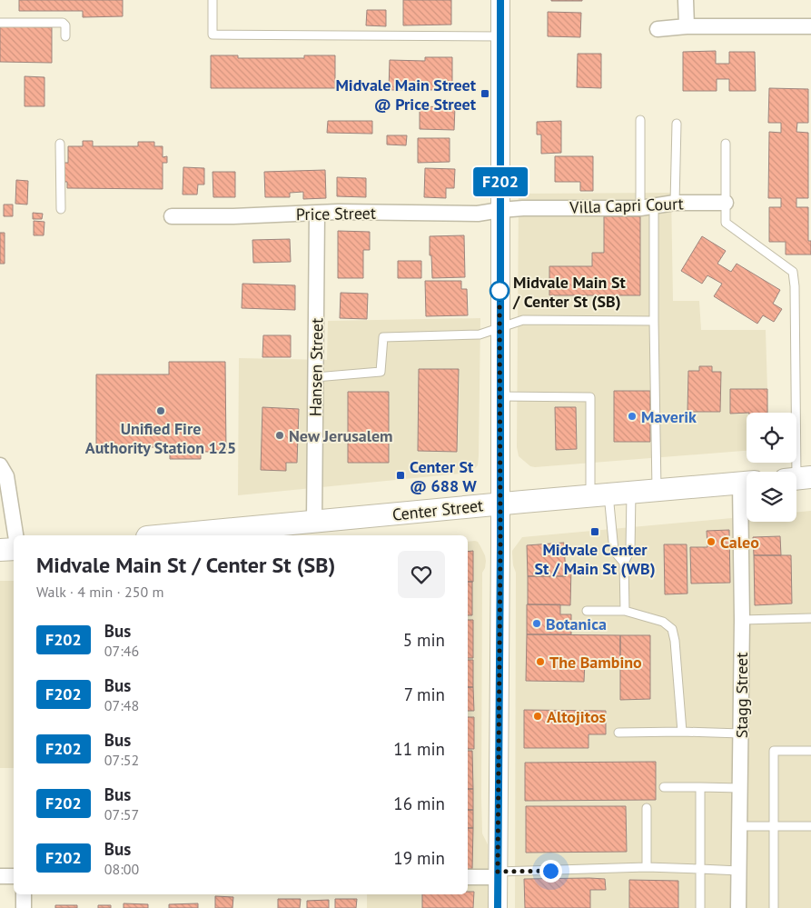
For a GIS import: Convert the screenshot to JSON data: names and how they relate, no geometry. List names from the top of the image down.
{
  "streets": {
    "main road": ["Center Street"],
    "street": [
      "Villa Capri Court",
      "Price Street",
      "Hansen Street",
      "Stagg Street"
    ]
  },
  "crossings": [
    ["Villa Capri Court", "Price Street"],
    ["Price Street", "Hansen Street"],
    ["Hansen Street", "Center Street"]
  ],
  "places": {
    "transit": ["Midvale Main Street @ Price Street", "Center St @ 688 W", "Midvale Center St / Main St (WB)"],
    "other": [
      "Midvale Main St / Center St (SB)",
      "Unified Fire Authority Station 125",
      "Maverik",
      "New Jerusalem",
      "Caleo",
      "Botanica",
      "The Bambino",
      "Altojitos"
    ]
  },
  "lines": ["bus line F202"],
  "page": {
    "on_map": "F202",
    "heading": ["Midvale Main St / Center St (SB)", "Walk · 4 min · 250 m"],
    "list": [
      {
        "mark": "F202",
        "name": "Bus",
        "note": "07:46",
        "value": "5 min"
      },
      {
        "mark": "F202",
        "name": "Bus",
        "note": "07:48",
        "value": "7 min"
      },
      {
        "mark": "F202",
        "name": "Bus",
        "note": "07:52",
        "value": "11 min"
      },
      {
        "mark": "F202",
        "name": "Bus",
        "note": "07:57",
        "value": "16 min"
      },
      {
        "mark": "F202",
        "name": "Bus",
        "note": "08:00",
        "value": "19 min"
      }
    ]
  }
}
